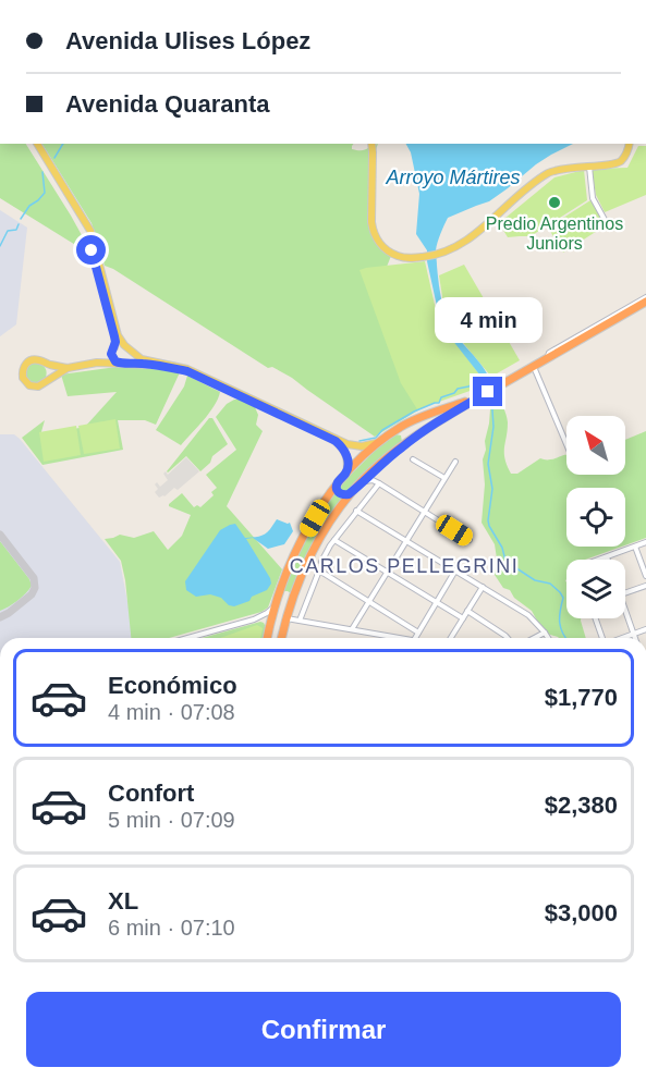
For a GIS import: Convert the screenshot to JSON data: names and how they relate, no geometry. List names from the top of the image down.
{
  "districts": ["CARLOS PELLEGRINI"],
  "water": ["Arroyo Mártires"],
  "places": ["Predio Argentinos Juniors"],
  "north": "top left",
  "page": {
    "banner": ["Avenida Ulises López", "Avenida Quaranta"],
    "bubble": "4 min",
    "list": [
      {
        "name": "Económico",
        "note": "4 min · 07:08",
        "value": "$1,770"
      },
      {
        "name": "Confort",
        "note": "5 min · 07:09",
        "value": "$2,380"
      },
      {
        "name": "XL",
        "note": "6 min · 07:10",
        "value": "$3,000"
      }
    ],
    "buttons": "Confirmar"
  }
}
